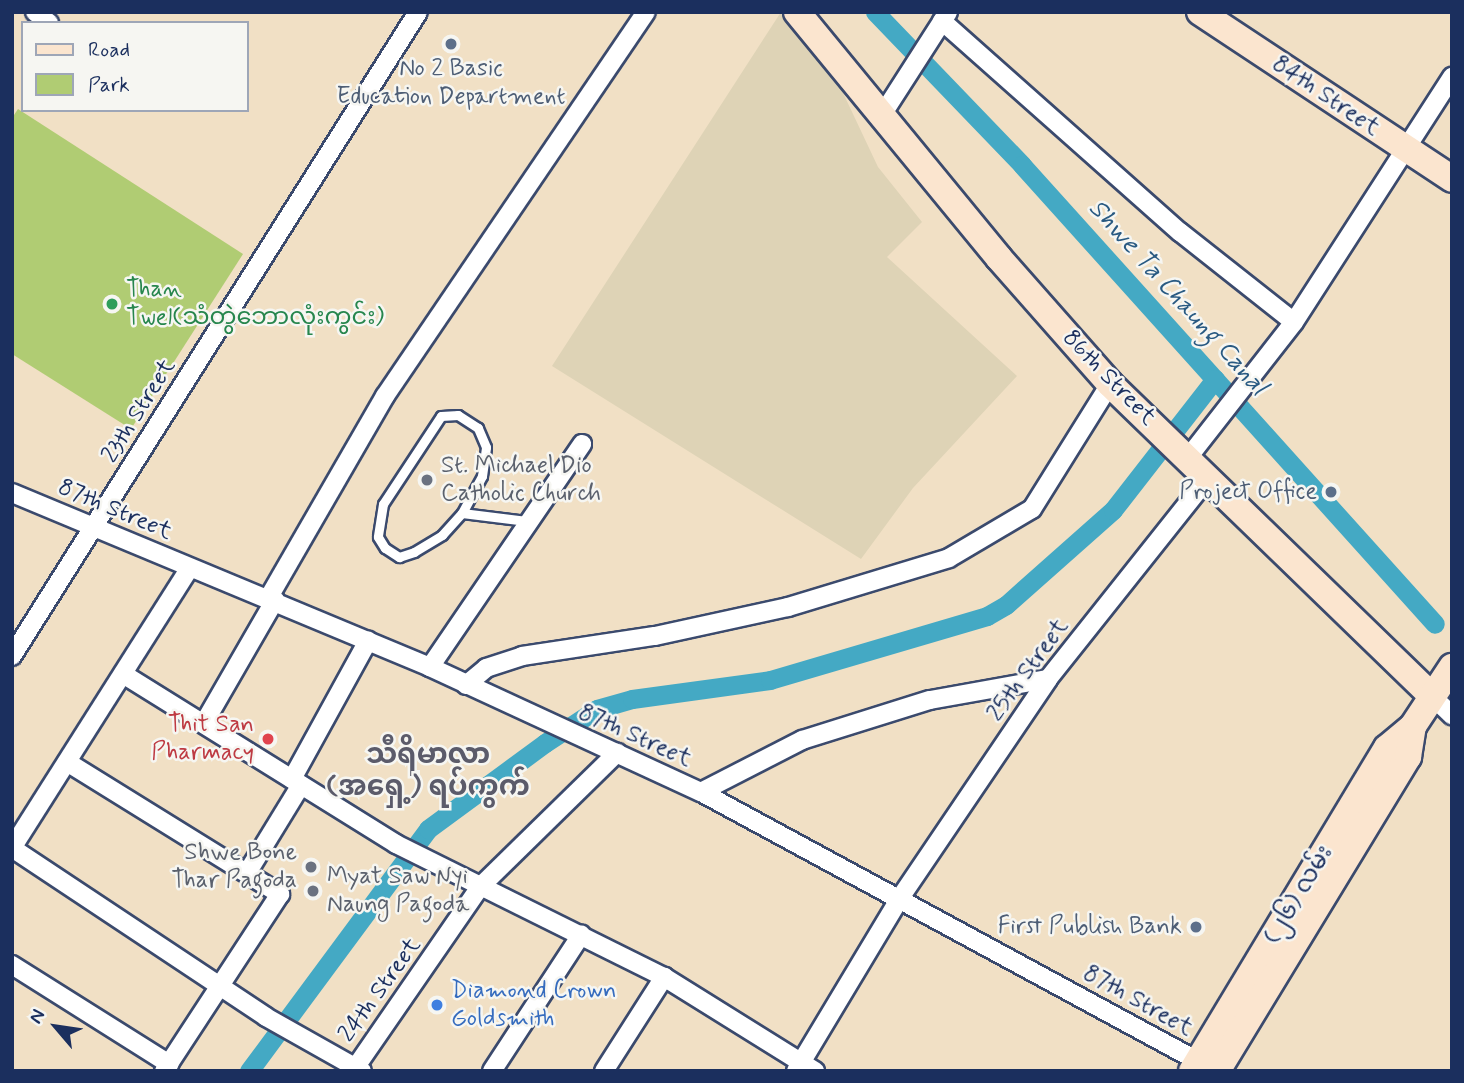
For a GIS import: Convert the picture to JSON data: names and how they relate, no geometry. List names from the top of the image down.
{
  "streets": {
    "street": [
      "84th Street",
      "86th Street",
      "23th Street",
      "87th Street",
      "25th Street",
      "(၂၆) လမ်း",
      "24th Street"
    ]
  },
  "crossings": [
    ["86th Street", "25th Street"],
    ["86th Street", "(၂၆) လမ်း"],
    ["23th Street", "87th Street"],
    ["87th Street", "25th Street"],
    ["87th Street", "(၂၆) လမ်း"],
    ["87th Street", "24th Street"]
  ],
  "districts": ["သီရိမာလာ (အရှေ့) ရပ်ကွက်"],
  "water": ["Shwe Ta Chaung Canal"],
  "places": [
    "No 2 Basic Education Department",
    "Than Twel(သံတွဲဘောလုံးကွင်း)",
    "St. Michael Dio Catholic Church",
    "Project Office",
    "Thit San Pharmacy",
    "Shwe Bone Thar Pagoda",
    "Myat Saw Nyi Naung Pagoda",
    "First Publish Bank",
    "Diamond Crown Goldsmith"
  ],
  "legend": ["Road", "Park"],
  "north": "top left"
}
